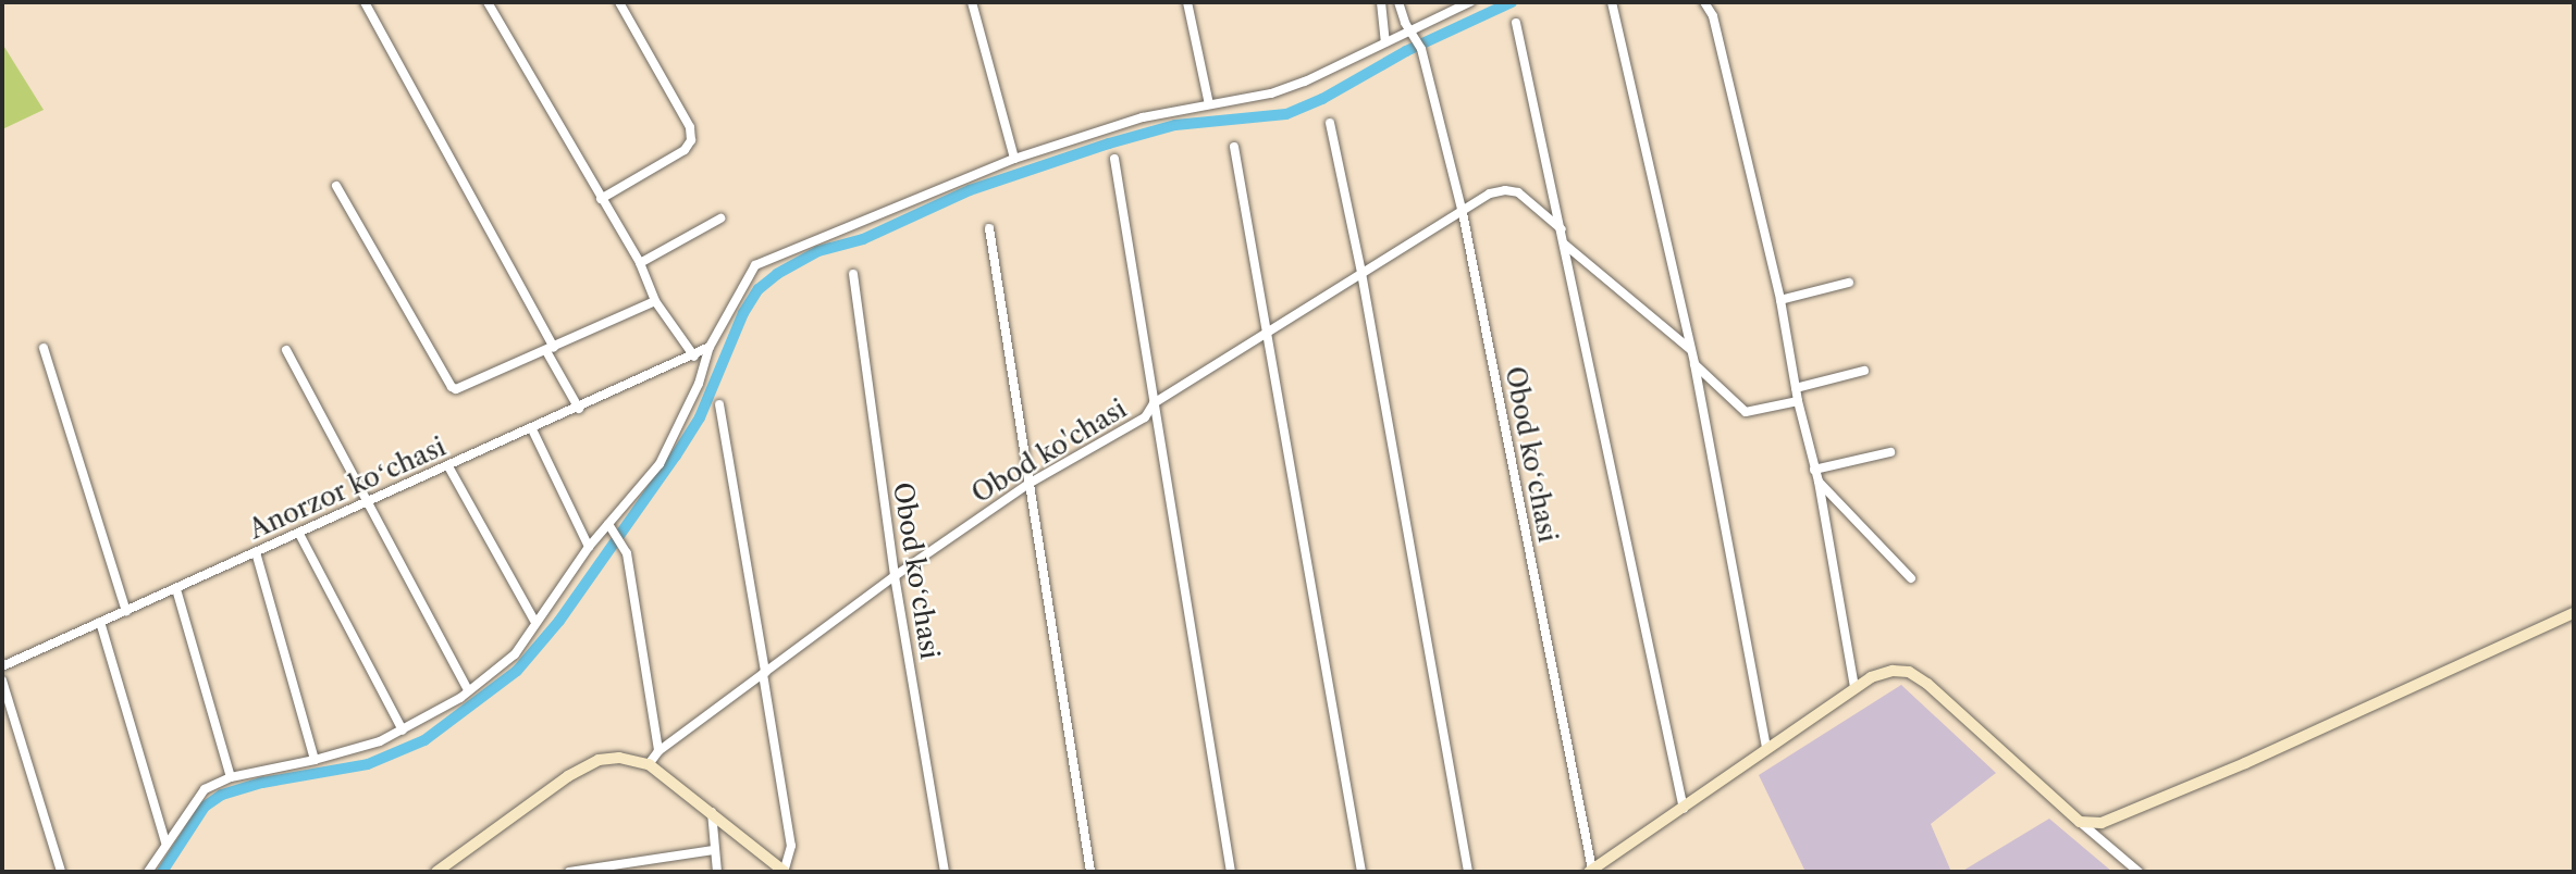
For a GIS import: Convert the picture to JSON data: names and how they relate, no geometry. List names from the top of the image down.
{
  "streets": {
    "street": ["Obod ko'chasi", "Obod koʻchasi", "Anorzor koʻchasi"]
  },
  "crossings": [
    ["Obod ko'chasi", "Obod koʻchasi"]
  ]
}
